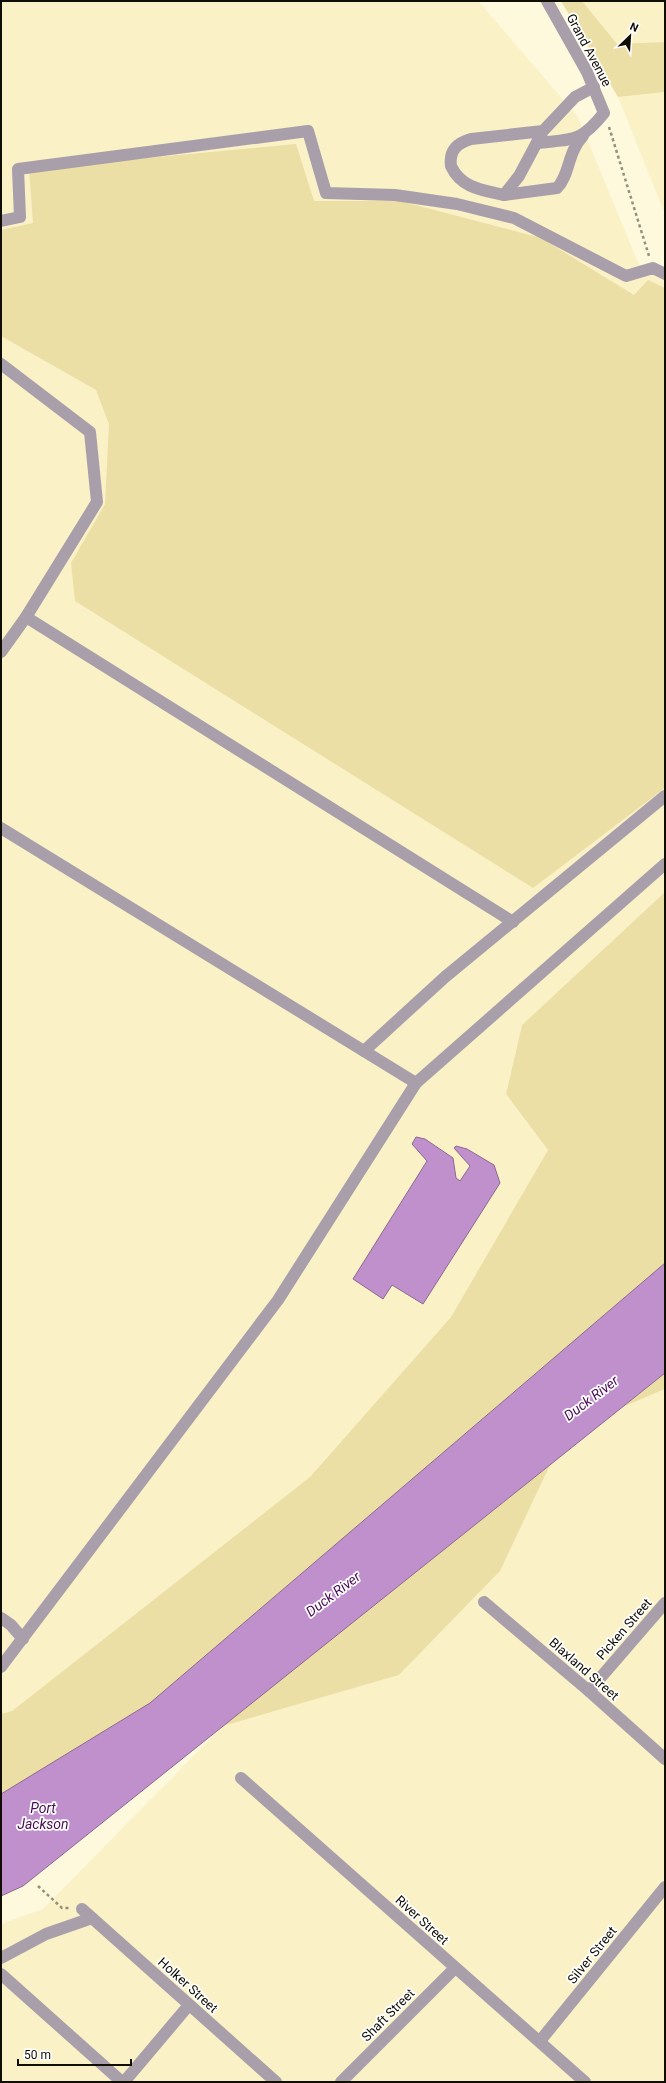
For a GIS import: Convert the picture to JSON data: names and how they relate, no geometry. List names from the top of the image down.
{
  "streets": {
    "street": [
      "Grand Avenue",
      "Picken Street",
      "Blaxland Street",
      "River Street",
      "Silver Street",
      "Holker Street",
      "Shaft Street"
    ]
  },
  "crossings": [
    ["Picken Street", "Blaxland Street"],
    ["River Street", "Silver Street"],
    ["River Street", "Shaft Street"]
  ],
  "water": ["Duck River", "Port Jackson"],
  "scale_bar": "50 m",
  "north": "top right"
}
